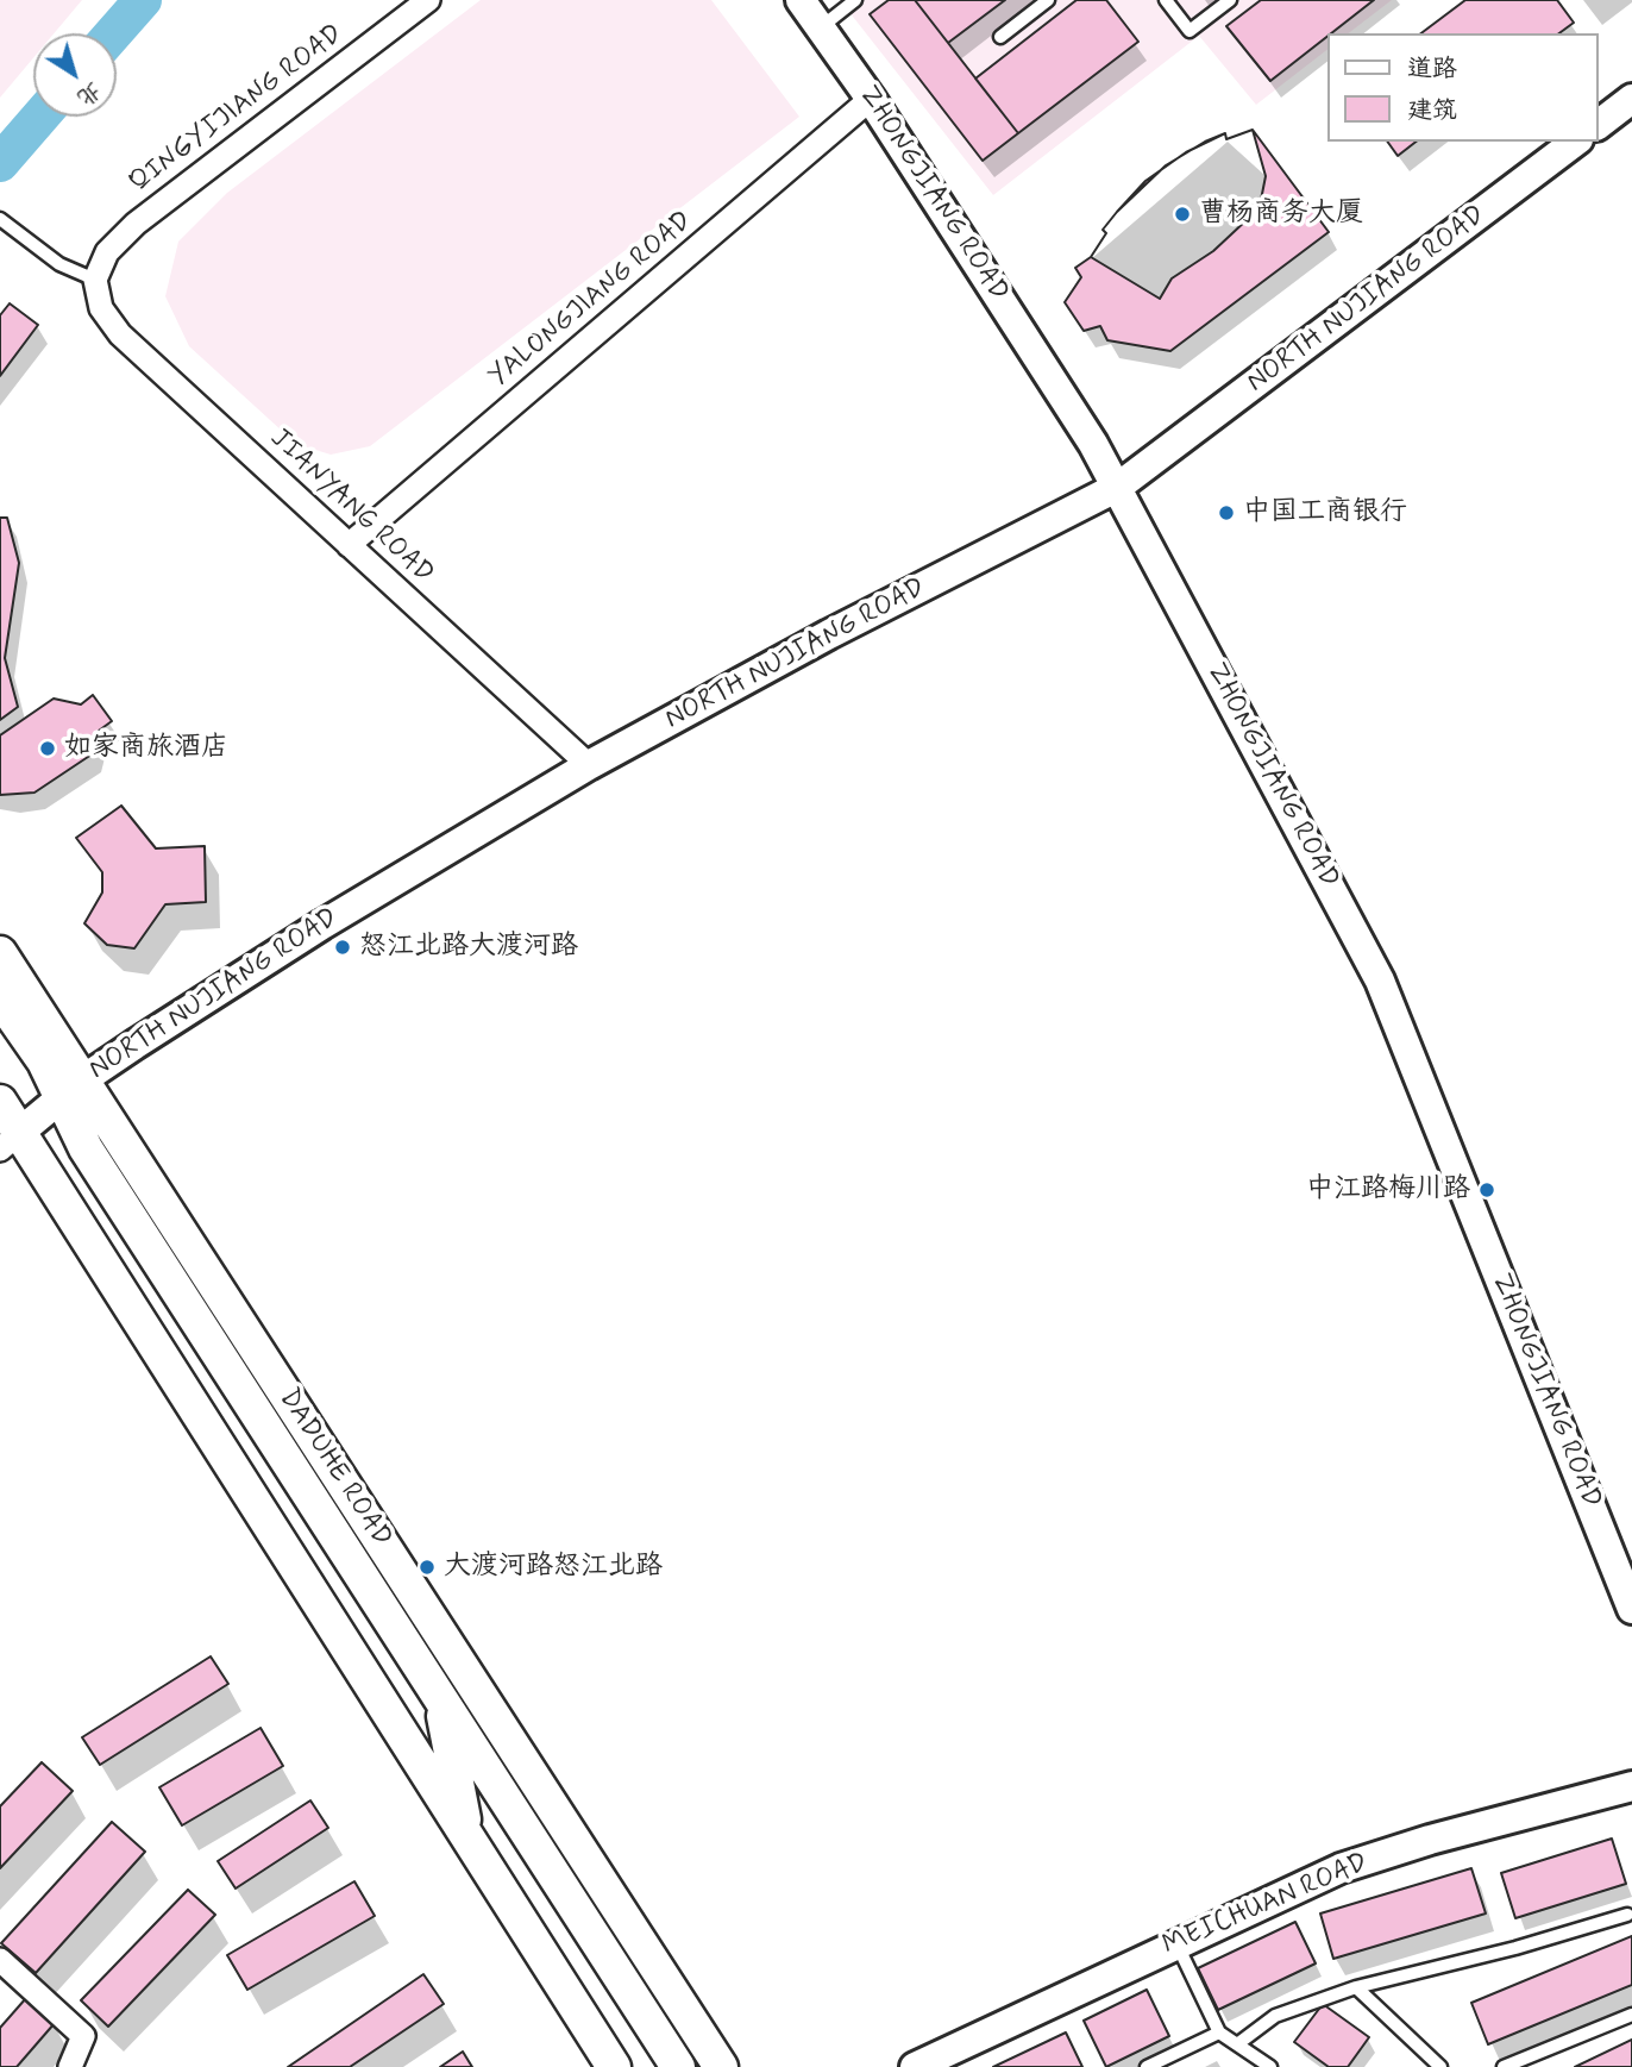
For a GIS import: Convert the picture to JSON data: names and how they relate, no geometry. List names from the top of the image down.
{
  "streets": {
    "main road": ["DADUHE ROAD"],
    "street": [
      "QINGYIJIANG ROAD",
      "ZHONGJIANG ROAD",
      "YALONGJIANG ROAD",
      "NORTH NUJIANG ROAD",
      "JIANYANG ROAD",
      "MEICHUAN ROAD"
    ]
  },
  "crossings": [
    ["QINGYIJIANG ROAD", "JIANYANG ROAD"],
    ["ZHONGJIANG ROAD", "YALONGJIANG ROAD"],
    ["ZHONGJIANG ROAD", "NORTH NUJIANG ROAD"],
    ["YALONGJIANG ROAD", "JIANYANG ROAD"],
    ["NORTH NUJIANG ROAD", "JIANYANG ROAD"],
    ["NORTH NUJIANG ROAD", "DADUHE ROAD"]
  ],
  "places": [
    "曹杨商务大厦",
    "中国工商银行",
    "如家商旅酒店",
    "怒江北路大渡河路",
    "中江路梅川路",
    "大渡河路怒江北路"
  ],
  "legend": ["道路", "建筑"],
  "north": "bottom right"
}
